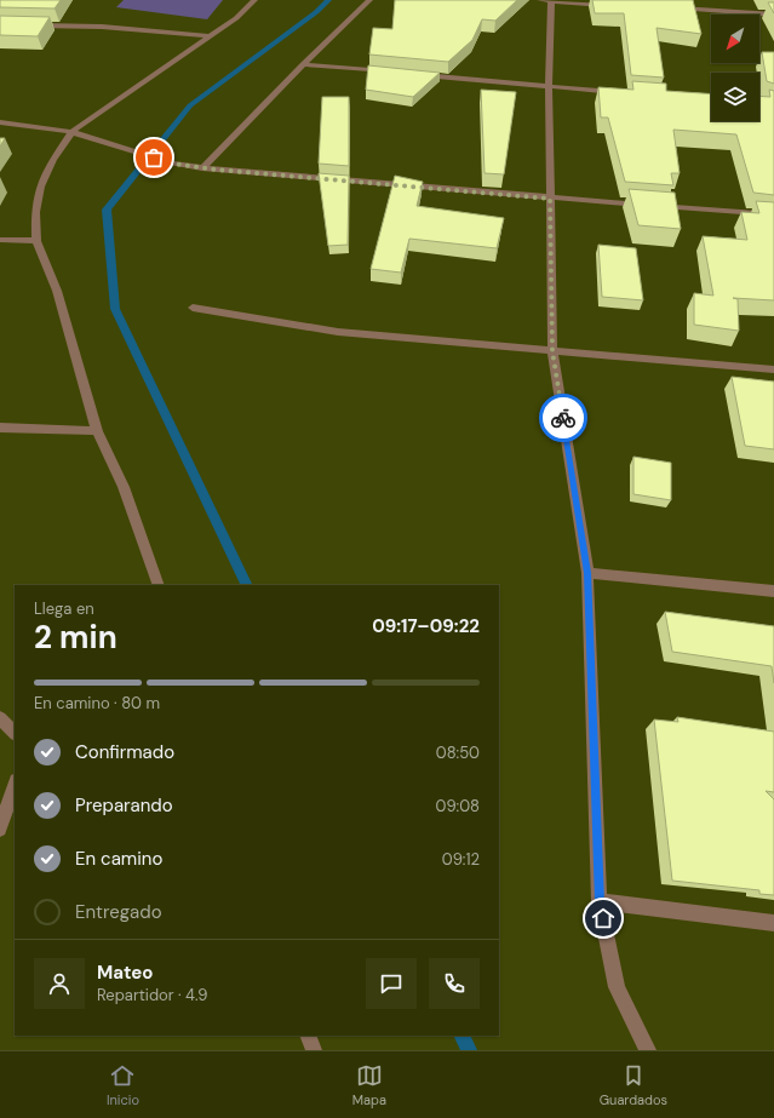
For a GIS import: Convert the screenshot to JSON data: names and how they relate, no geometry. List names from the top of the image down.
{
  "north": "bottom left",
  "page": {
    "heading": ["2 min", "Llega en", "09:17–09:22"],
    "panel": ["Mateo", "Repartidor · 4.9"],
    "bar": "En camino · 80 m",
    "list": [
      ["Confirmado", "08:50"],
      ["Preparando", "09:08"],
      ["En camino", "09:12"],
      "Entregado"
    ],
    "tabs": ["Inicio", "Mapa", "Guardados"]
  }
}
